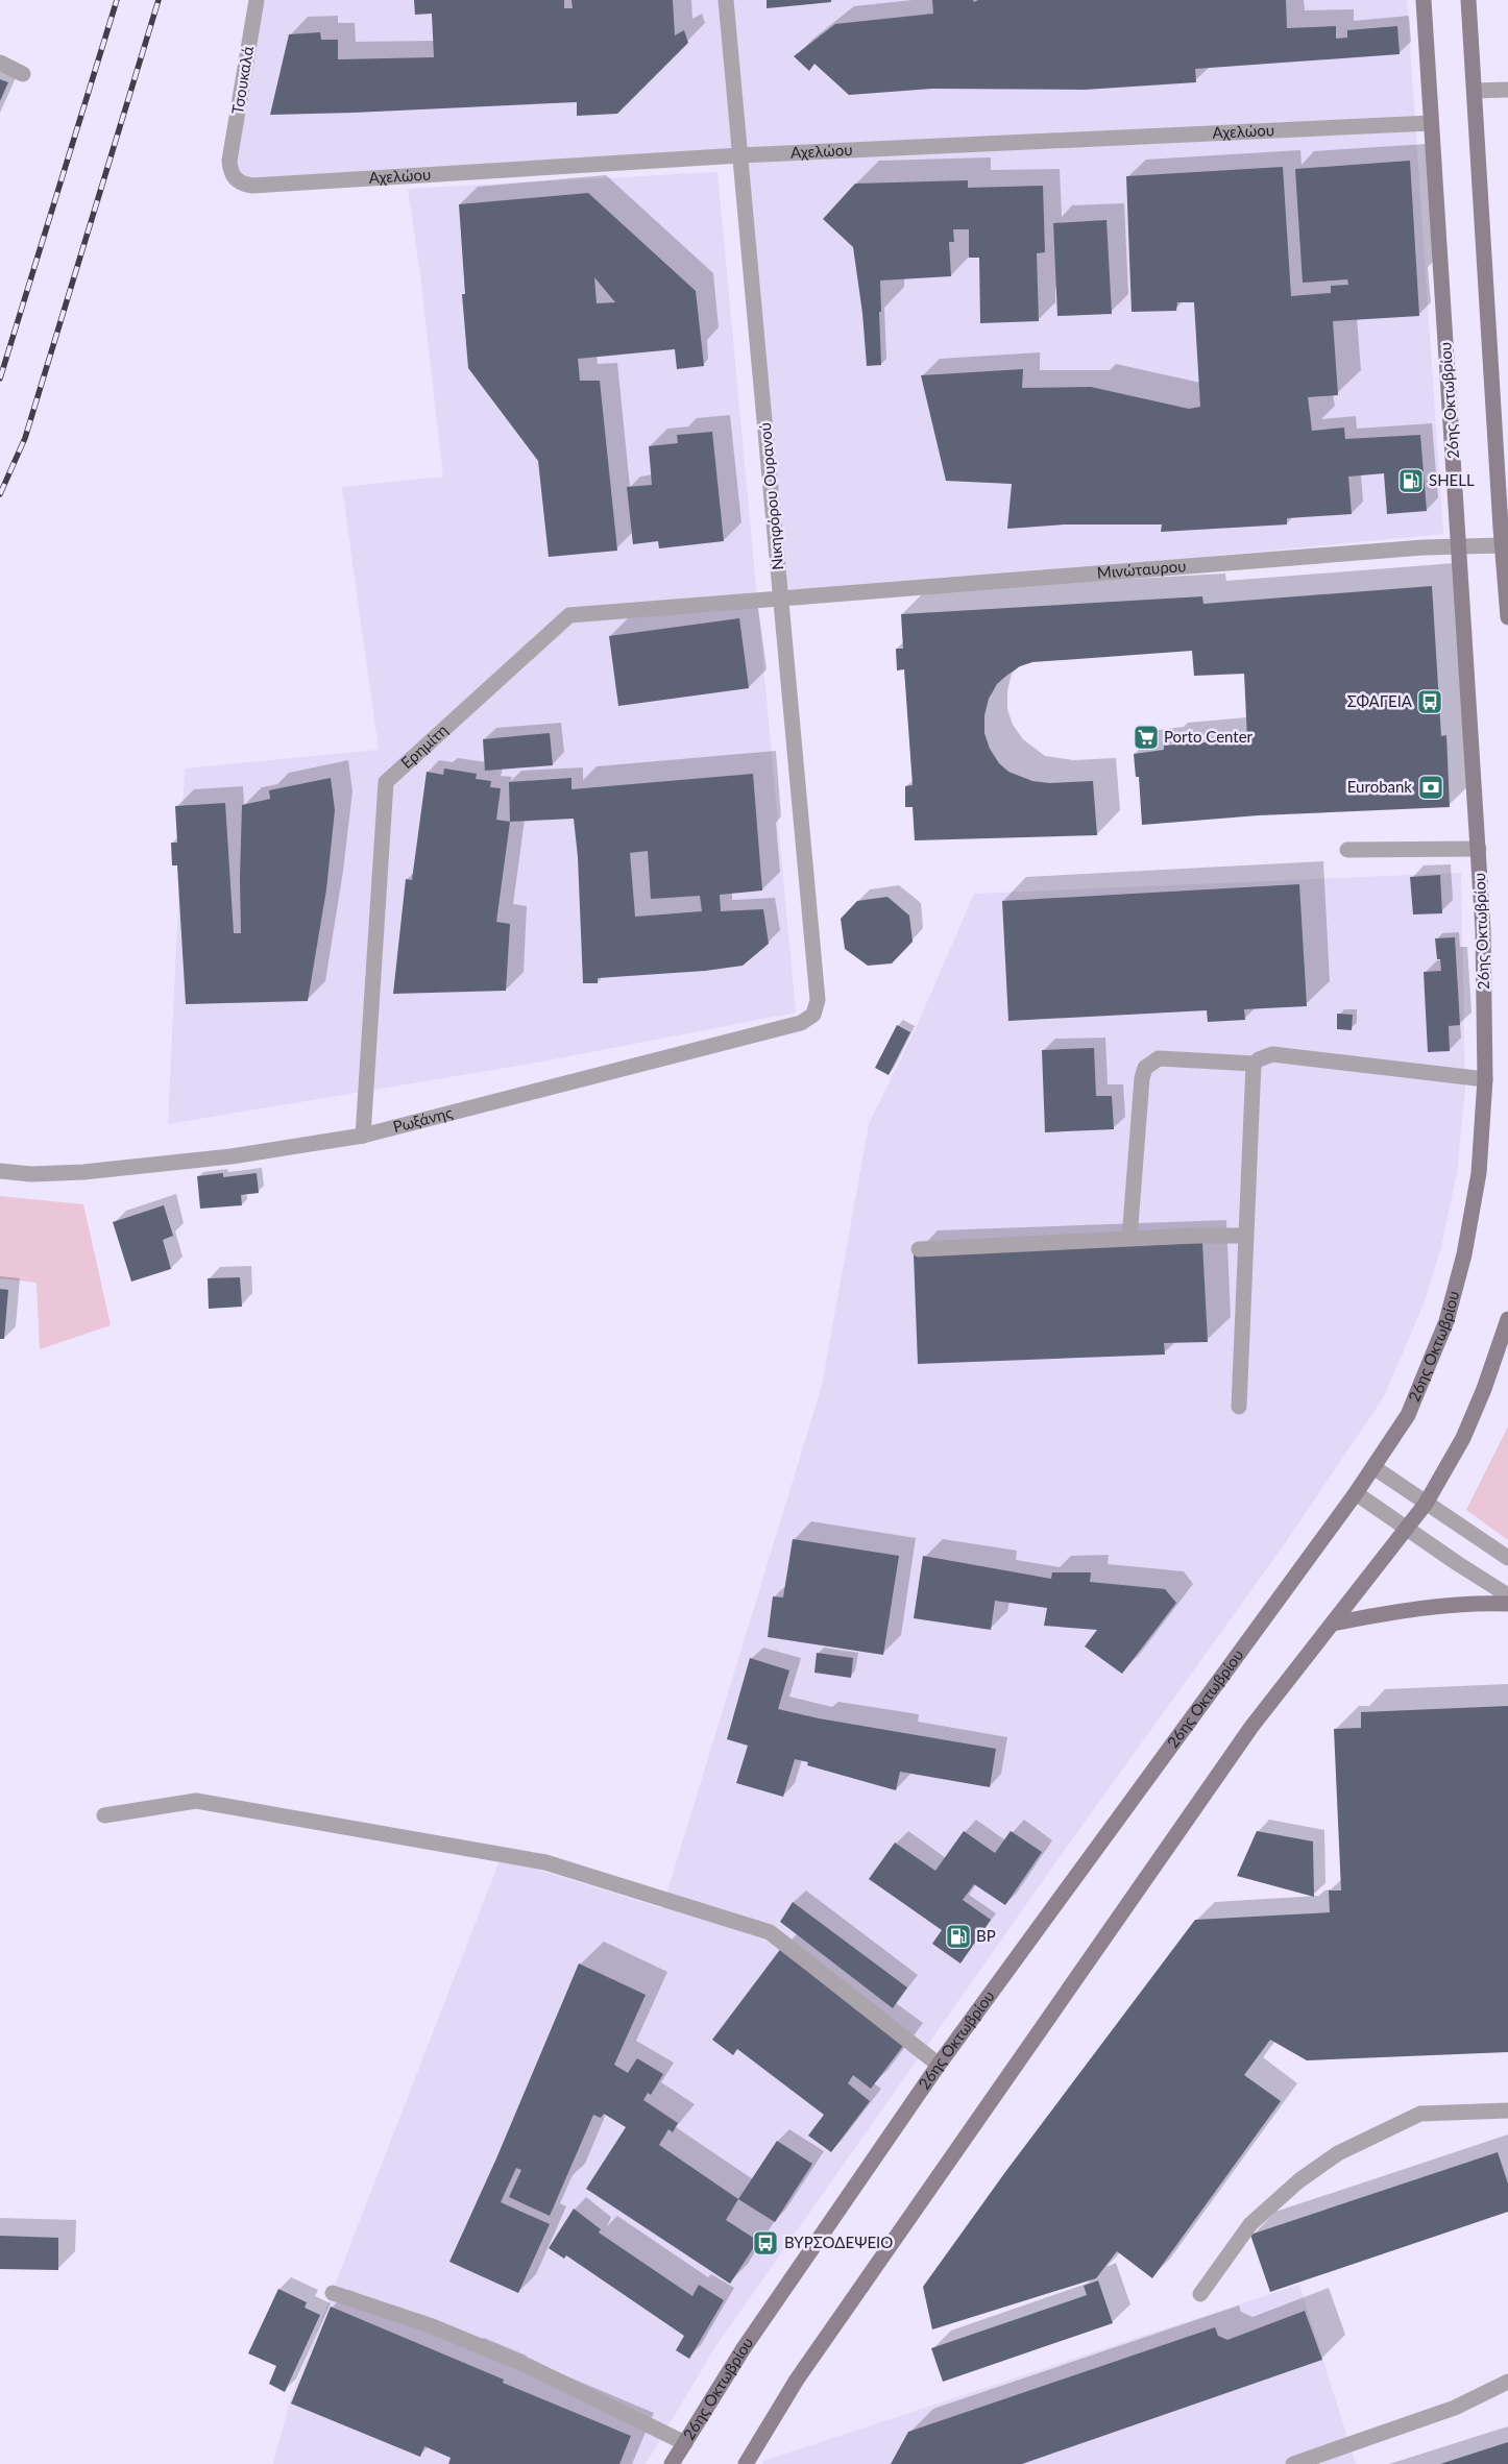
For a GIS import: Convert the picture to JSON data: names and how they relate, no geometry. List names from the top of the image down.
{
  "streets": {
    "main road": ["26ης Οκτωβρίου"],
    "street": [
      "Τσουκαλά",
      "Αχελώου",
      "Νικηφόρου Ουρανού",
      "Μινώταυρου",
      "Ερημίτη",
      "Ρωξάνης"
    ]
  },
  "crossings": [
    ["Τσουκαλά", "Αχελώου"],
    ["Αχελώου", "26ης Οκτωβρίου"],
    ["Αχελώου", "Νικηφόρου Ουρανού"],
    ["26ης Οκτωβρίου", "Μινώταυρου"],
    ["Νικηφόρου Ουρανού", "Μινώταυρου"],
    ["Νικηφόρου Ουρανού", "Ερημίτη"],
    ["Νικηφόρου Ουρανού", "Ρωξάνης"],
    ["Μινώταυρου", "Ερημίτη"],
    ["Ερημίτη", "Ρωξάνης"]
  ],
  "places": {
    "fuel station": ["SHELL", "BP"],
    "bus stop": ["ΣΦΑΓΕΙΑ", "ΒΥΡΣΟΔΕΨΕΙΟ"],
    "supermarket": ["Porto Center"],
    "bank": ["Eurobank"]
  }
}
